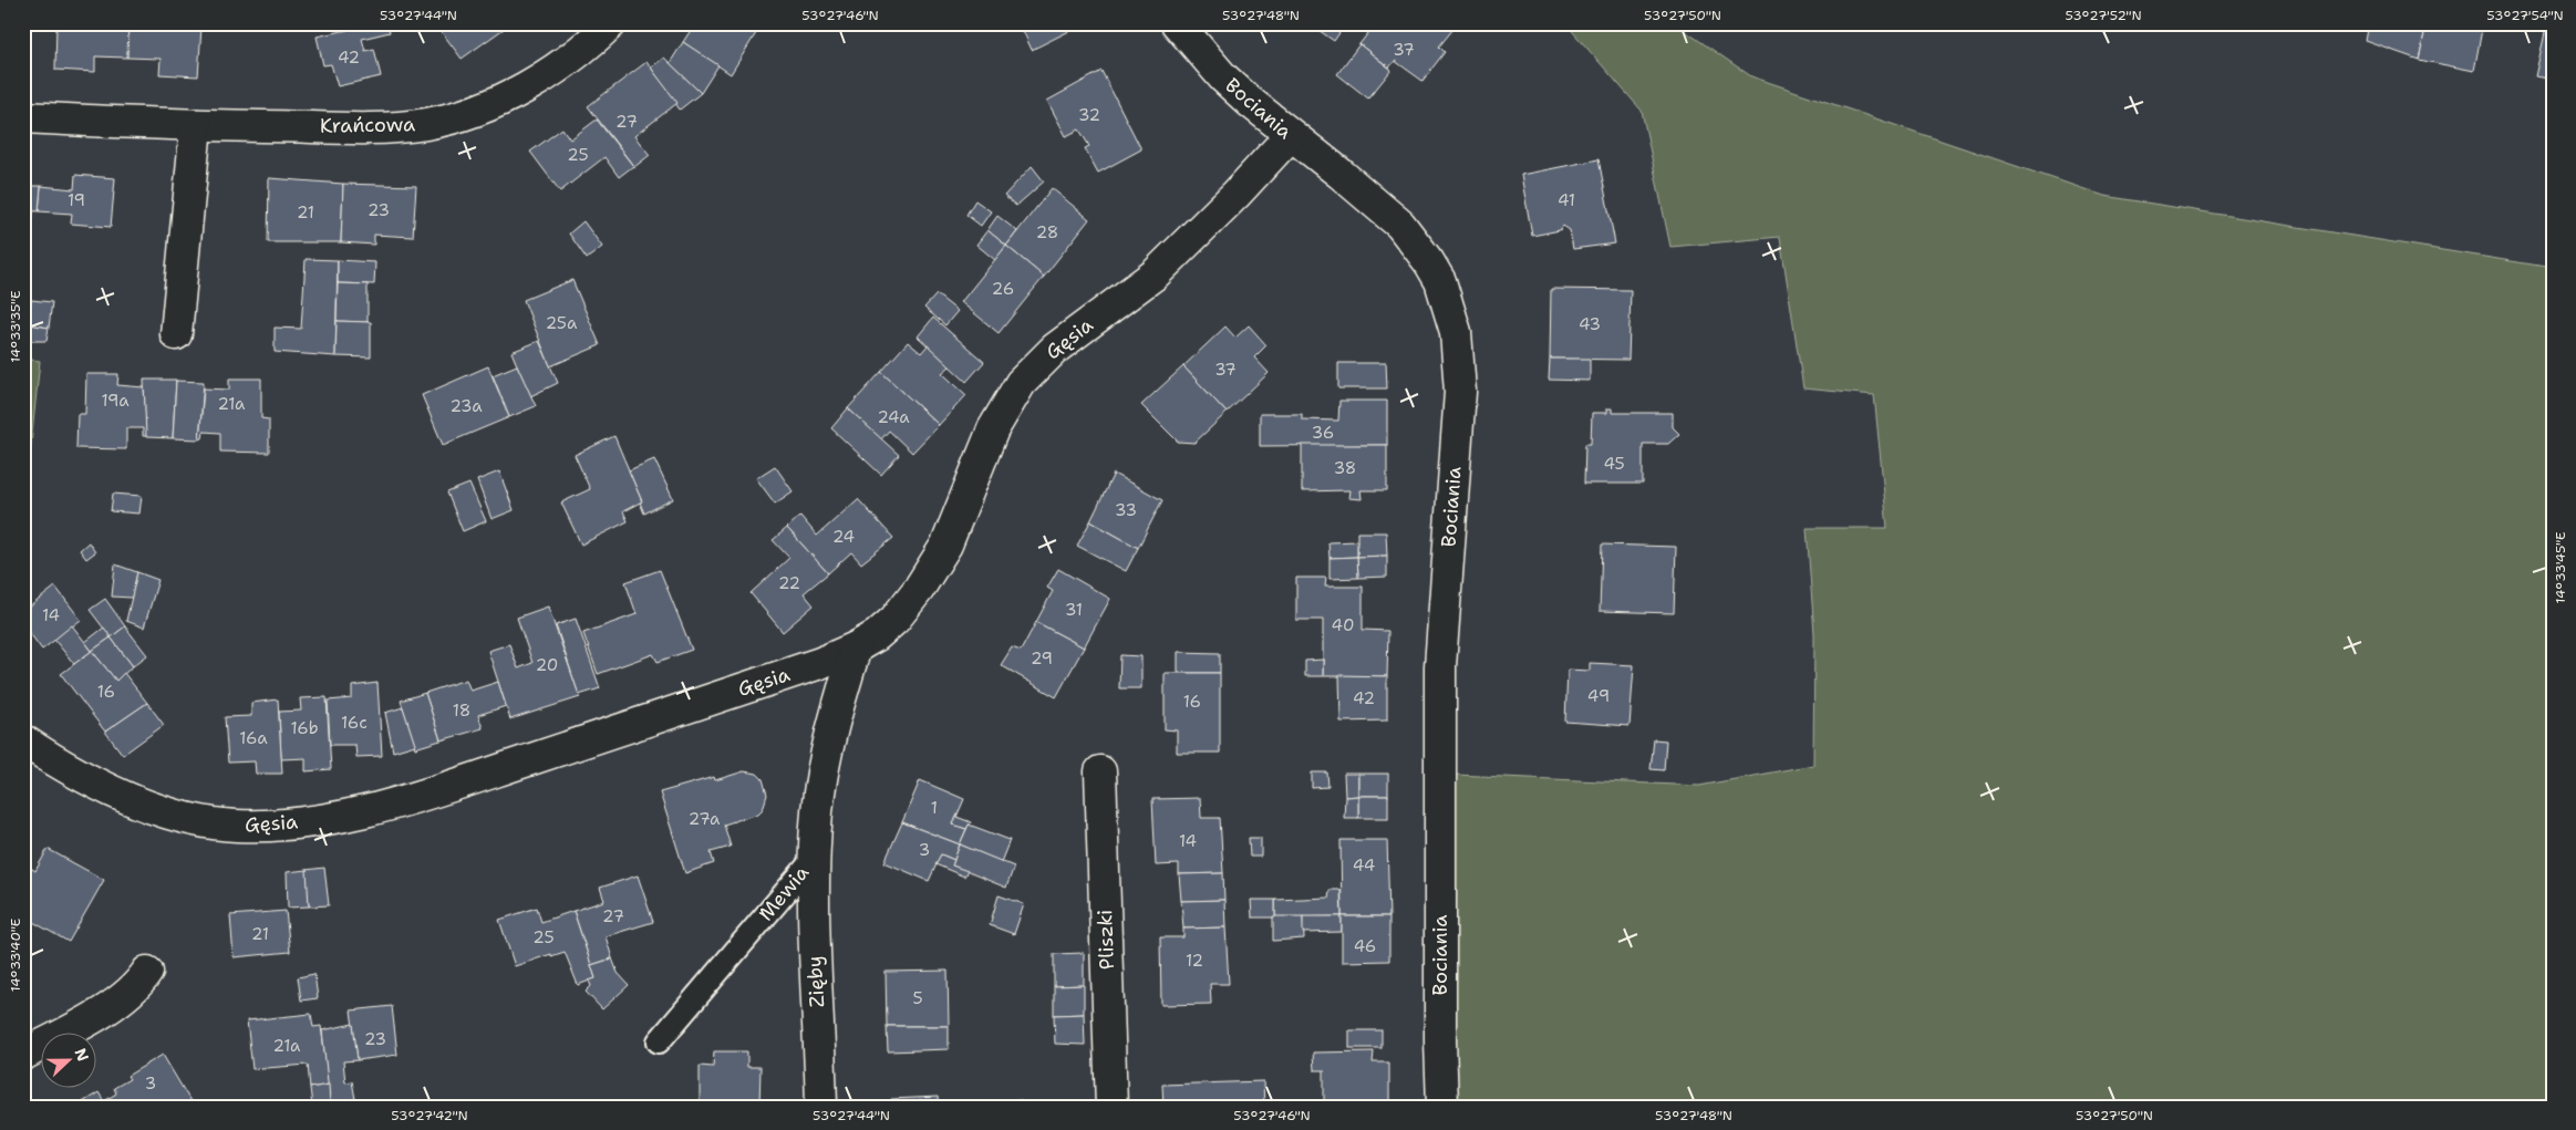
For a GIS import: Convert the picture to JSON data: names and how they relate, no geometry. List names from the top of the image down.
{
  "streets": {
    "street": [
      "Bociania",
      "Krańcowa",
      "Gęsia",
      "Mewia",
      "Pliszki",
      "Zięby"
    ]
  },
  "crossings": [
    ["Bociania", "Gęsia"],
    ["Gęsia", "Mewia"],
    ["Mewia", "Zięby"]
  ],
  "house_numbers": [
    "37",
    "42",
    "32",
    "27",
    "25",
    "19",
    "41",
    "23",
    "21",
    "28",
    "26",
    "25a",
    "43",
    "37",
    "19a",
    "21a",
    "23a",
    "24a",
    "36",
    "45",
    "38",
    "33",
    "24",
    "22",
    "31",
    "14",
    "40",
    "29",
    "20",
    "16",
    "49",
    "42",
    "16",
    "18",
    "16c",
    "16b",
    "16a",
    "1",
    "27a",
    "14",
    "3",
    "44",
    "27",
    "21",
    "25",
    "46",
    "12",
    "5",
    "23",
    "21a",
    "3"
  ],
  "north": "right",
  "coordinates": [
    "53°27'44\"N",
    "53°27'46\"N",
    "53°27'48\"N",
    "53°27'50\"N",
    "53°27'52\"N",
    "53°27'54\"N",
    "14°33'35\"E",
    "14°33'45\"E",
    "14°33'40\"E",
    "53°27'42\"N"
  ]
}
